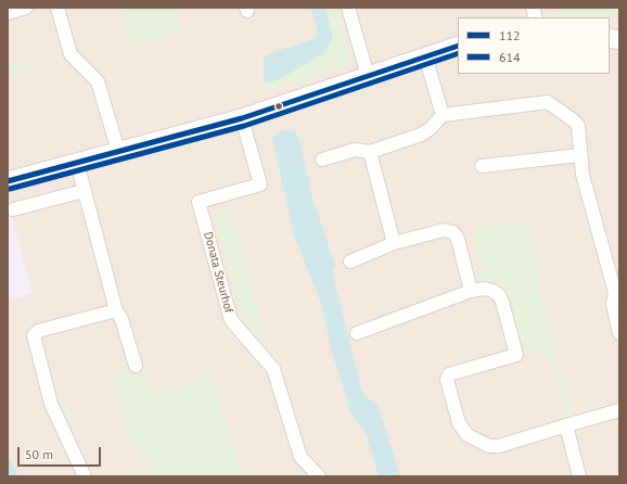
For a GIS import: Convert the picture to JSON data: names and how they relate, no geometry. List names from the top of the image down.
{
  "streets": {
    "street": ["Donata Steurhof"]
  },
  "lines": ["transit line 112", "transit line 614"],
  "legend": ["112", "614"],
  "scale_bar": "50 m"
}
